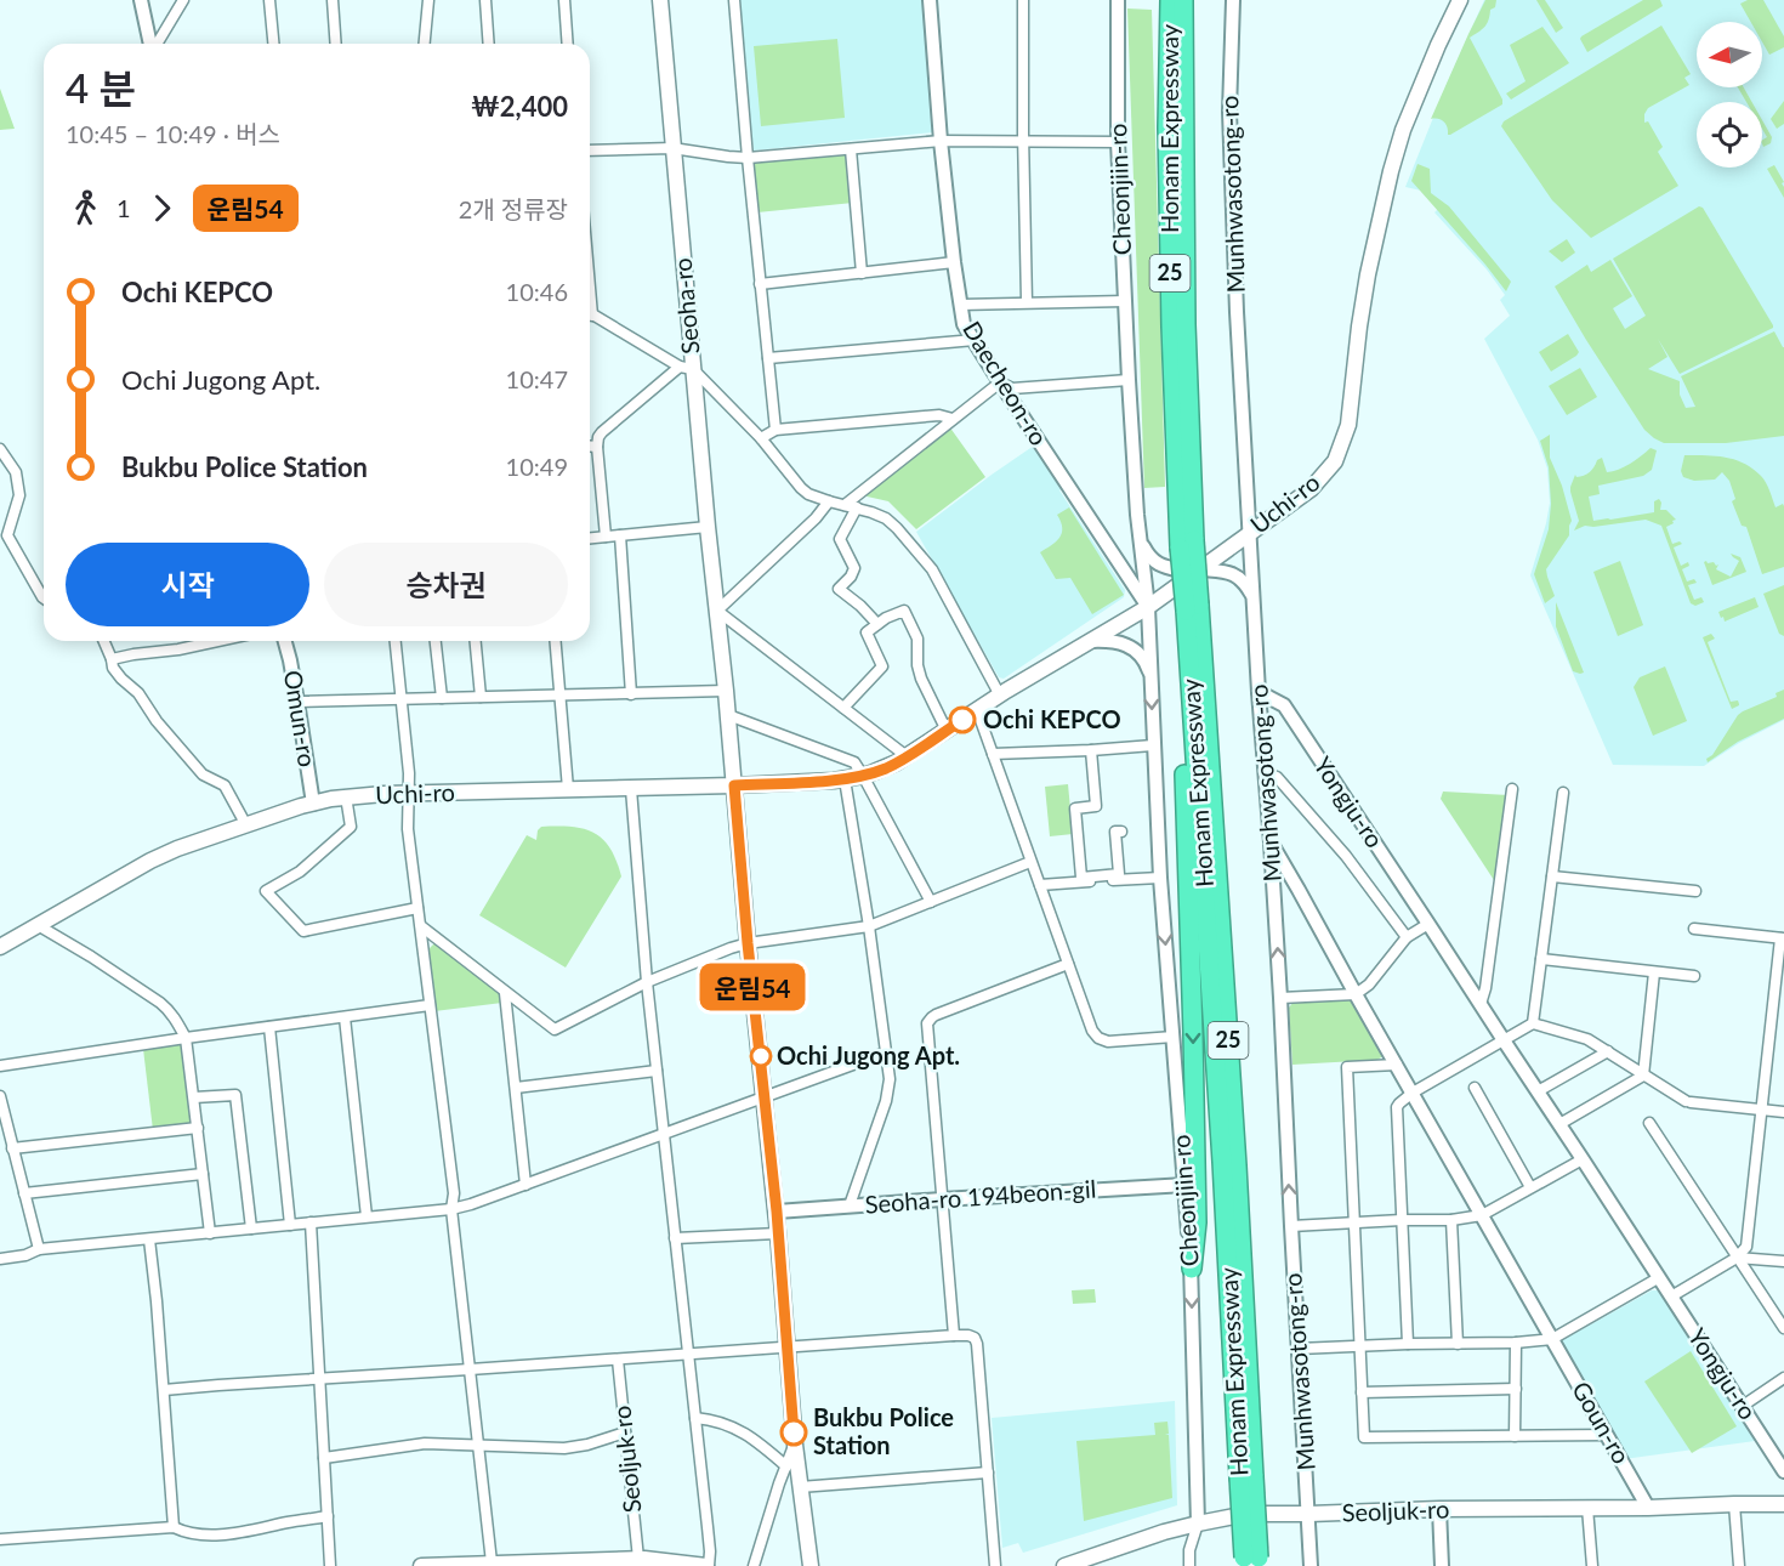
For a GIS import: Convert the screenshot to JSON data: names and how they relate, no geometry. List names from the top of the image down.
{
  "streets": {
    "highway": ["Honam Expressway", "25"],
    "main road": ["Seoha-ro", "Uchi-ro", "Seoljuk-ro"],
    "street": [
      "Cheonjiin-ro",
      "Munhwasotong-ro",
      "Daecheon-ro",
      "Omun-ro",
      "Yongju-ro",
      "Seoha-ro 194beon-gil",
      "Goun-ro"
    ]
  },
  "crossings": [
    ["Cheonjiin-ro", "Daecheon-ro"],
    ["Cheonjiin-ro", "Uchi-ro"],
    ["Cheonjiin-ro", "Seoha-ro 194beon-gil"],
    ["Cheonjiin-ro", "Seoljuk-ro"],
    ["Munhwasotong-ro", "Uchi-ro"],
    ["Munhwasotong-ro", "Yongju-ro"],
    ["Munhwasotong-ro", "Goun-ro"],
    ["Munhwasotong-ro", "Seoljuk-ro"],
    ["Seoha-ro", "Uchi-ro"],
    ["Seoha-ro", "Seoha-ro 194beon-gil"],
    ["Daecheon-ro", "Uchi-ro"],
    ["Uchi-ro", "Omun-ro"],
    ["Goun-ro", "Seoljuk-ro"]
  ],
  "places": ["Ochi KEPCO", "Ochi Jugong Apt.", "Bukbu Police Station"],
  "lines": ["bus line 운림54"],
  "north": "left",
  "page": {
    "on_map": "운림54",
    "heading": ["4 분", "10:45 – 10:49 · 버스", "₩2,400"],
    "legs": ["1", "운림54", "2개 정류장"],
    "list": [
      {
        "name": "Ochi KEPCO",
        "value": "10:46"
      },
      {
        "name": "Ochi Jugong Apt.",
        "value": "10:47"
      },
      {
        "name": "Bukbu Police Station",
        "value": "10:49"
      }
    ],
    "buttons": ["시작", "승차권"]
  }
}
